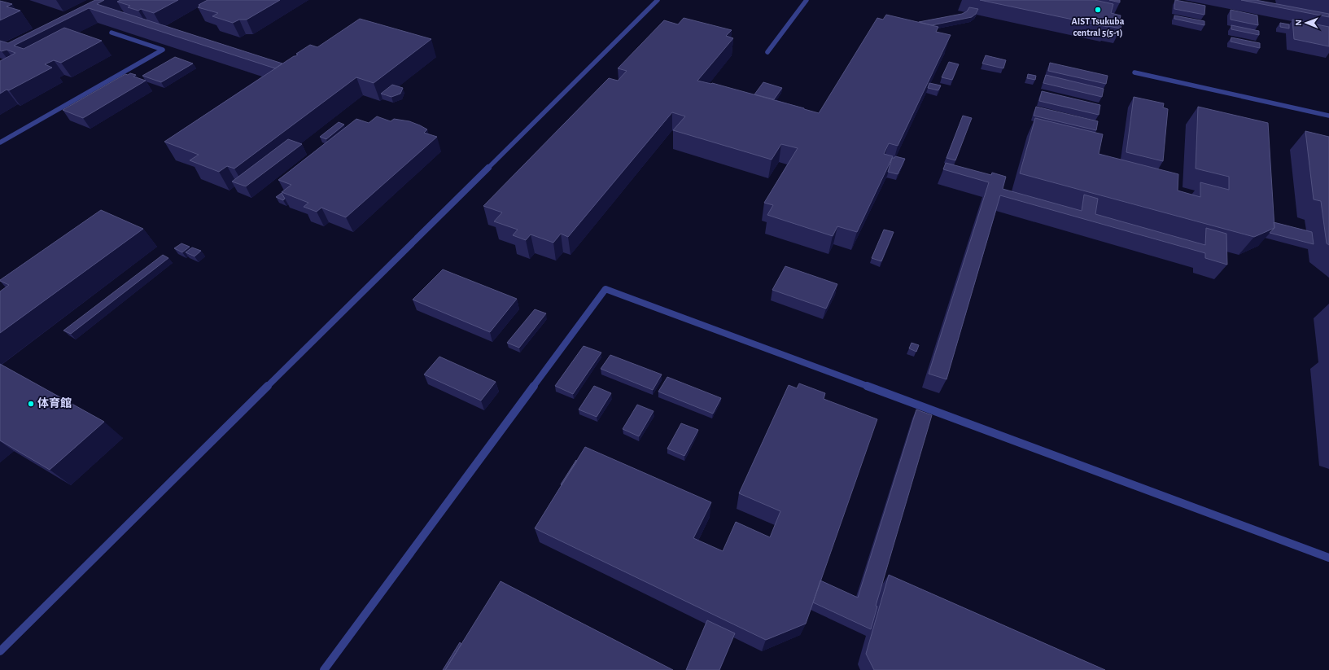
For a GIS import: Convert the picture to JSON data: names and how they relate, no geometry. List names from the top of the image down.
{
  "places": ["AIST Tsukuba central 5(5-1)", "体育館"],
  "north": "left"
}
